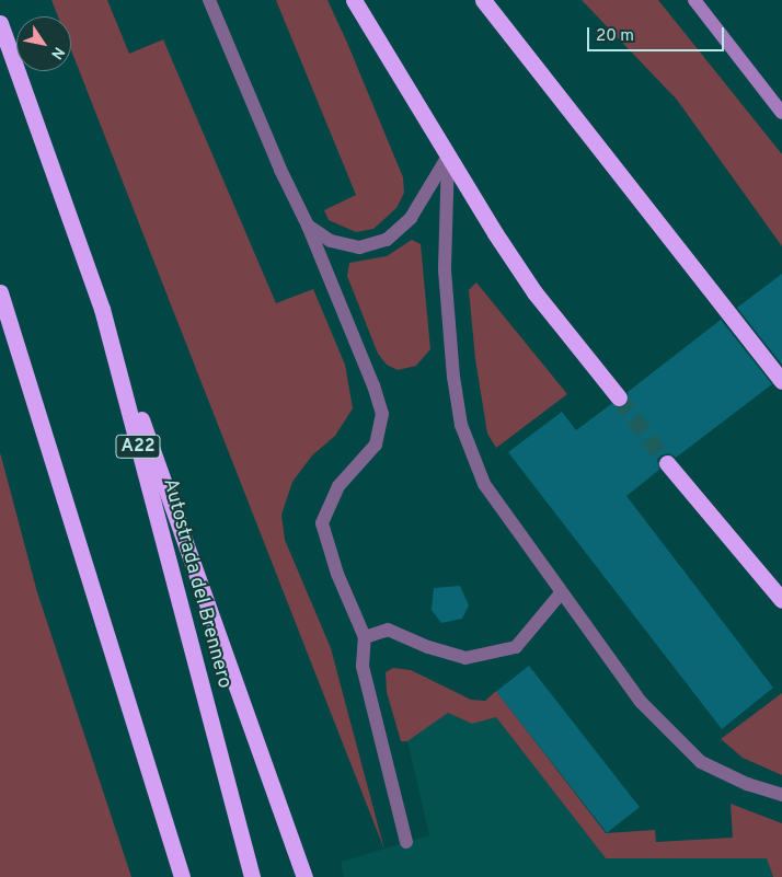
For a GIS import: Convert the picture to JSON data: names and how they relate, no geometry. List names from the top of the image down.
{
  "streets": {
    "highway": ["A22", "Autostrada del Brennero"]
  },
  "scale_bar": "20 m",
  "north": "bottom right"
}
